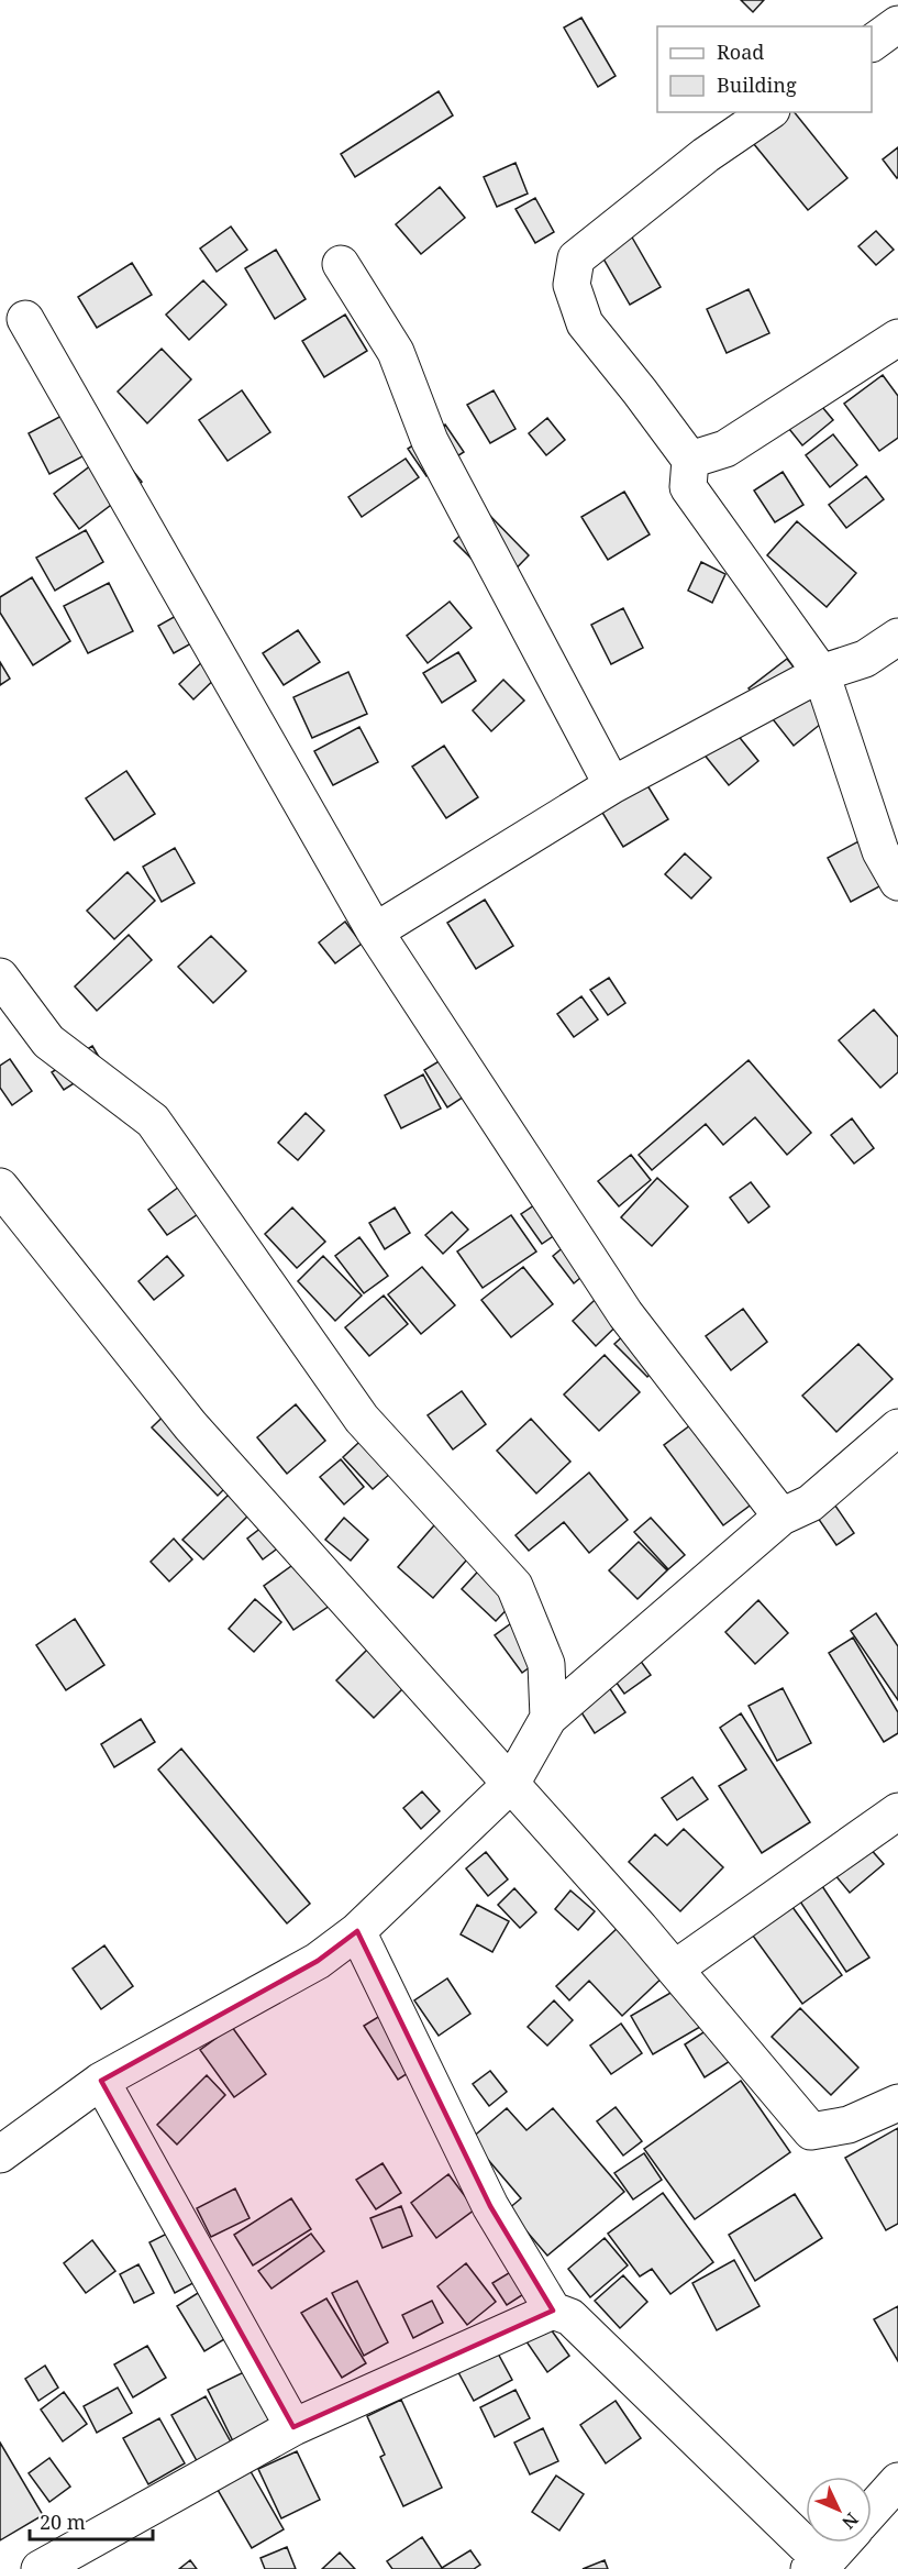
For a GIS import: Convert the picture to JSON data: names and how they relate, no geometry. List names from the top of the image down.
{
  "legend": ["Road", "Building"],
  "scale_bar": "20 m",
  "north": "bottom right"
}
